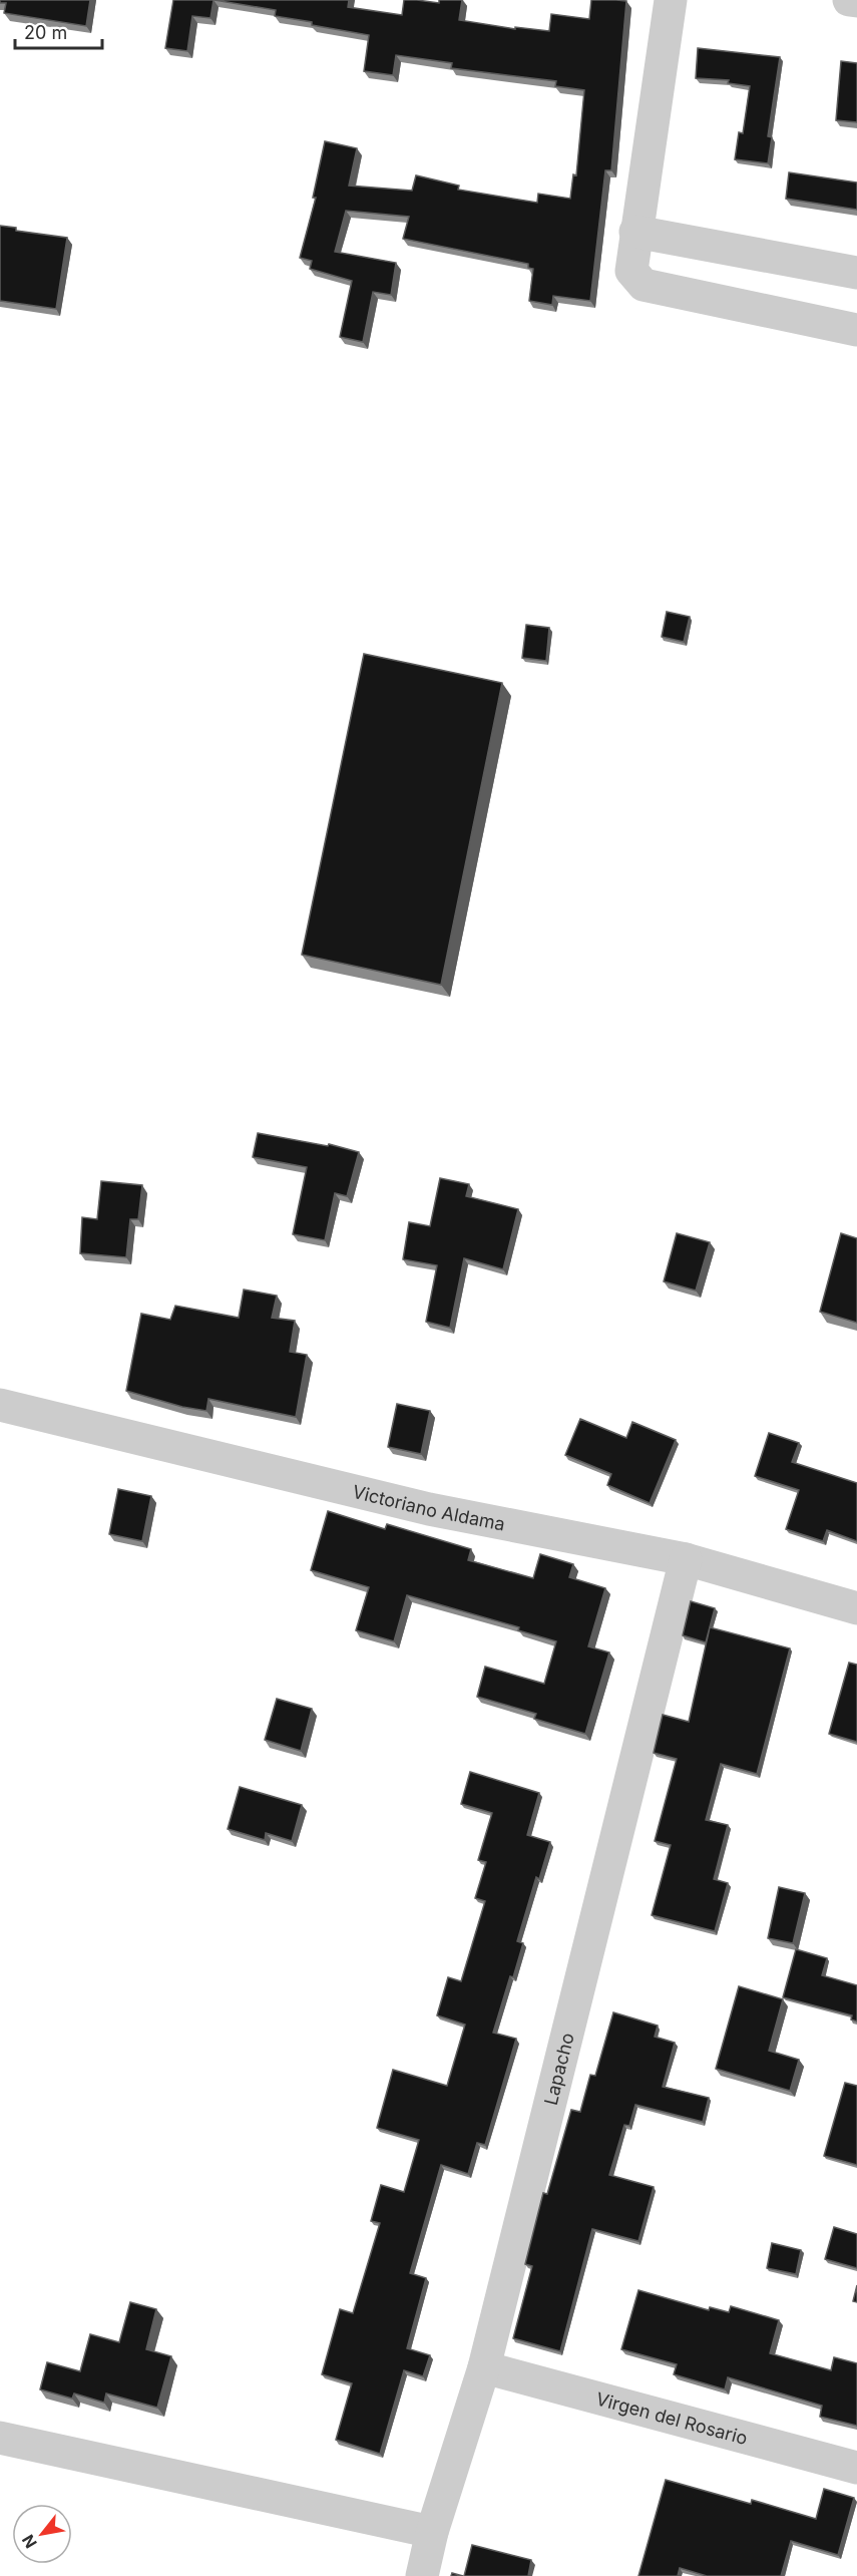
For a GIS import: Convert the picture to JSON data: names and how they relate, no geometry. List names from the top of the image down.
{
  "streets": {
    "street": ["Victoriano Aldama", "Lapacho", "Virgen del Rosario"]
  },
  "crossings": [
    ["Victoriano Aldama", "Lapacho"],
    ["Lapacho", "Virgen del Rosario"]
  ],
  "scale_bar": "20 m",
  "north": "bottom left"
}
